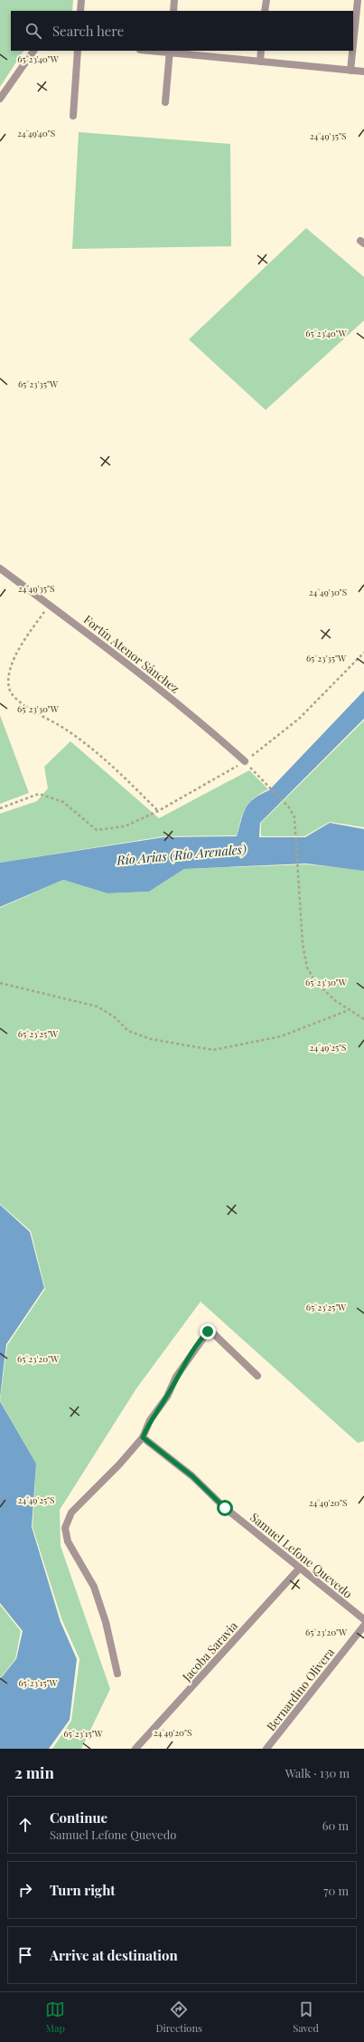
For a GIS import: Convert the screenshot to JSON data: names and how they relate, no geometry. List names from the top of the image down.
{
  "streets": {
    "street": [
      "Fortín Atenor Sánchez",
      "Samuel Lefone Quevedo",
      "Jacoba Saravia",
      "Bernardino Olivera"
    ]
  },
  "crossings": [
    ["Samuel Lefone Quevedo", "Jacoba Saravia"]
  ],
  "water": ["Río Arias (Río Arenales)"],
  "page": {
    "search": "Search here",
    "heading": ["2 min", "Walk · 130 m"],
    "list": [
      ["Continue", "Samuel Lefone Quevedo", "60 m"],
      ["Turn right", "70 m"],
      "Arrive at destination"
    ],
    "nav": ["Map", "Directions", "Saved"]
  },
  "coordinates": [
    "65°23'40\"W",
    "24°49'40\"S",
    "24°49'35\"S",
    "65°23'35\"W",
    "24°49'30\"S",
    "65°23'30\"W",
    "65°23'25\"W",
    "24°49'25\"S",
    "65°23'20\"W",
    "24°49'20\"S",
    "65°23'15\"W"
  ]
}
